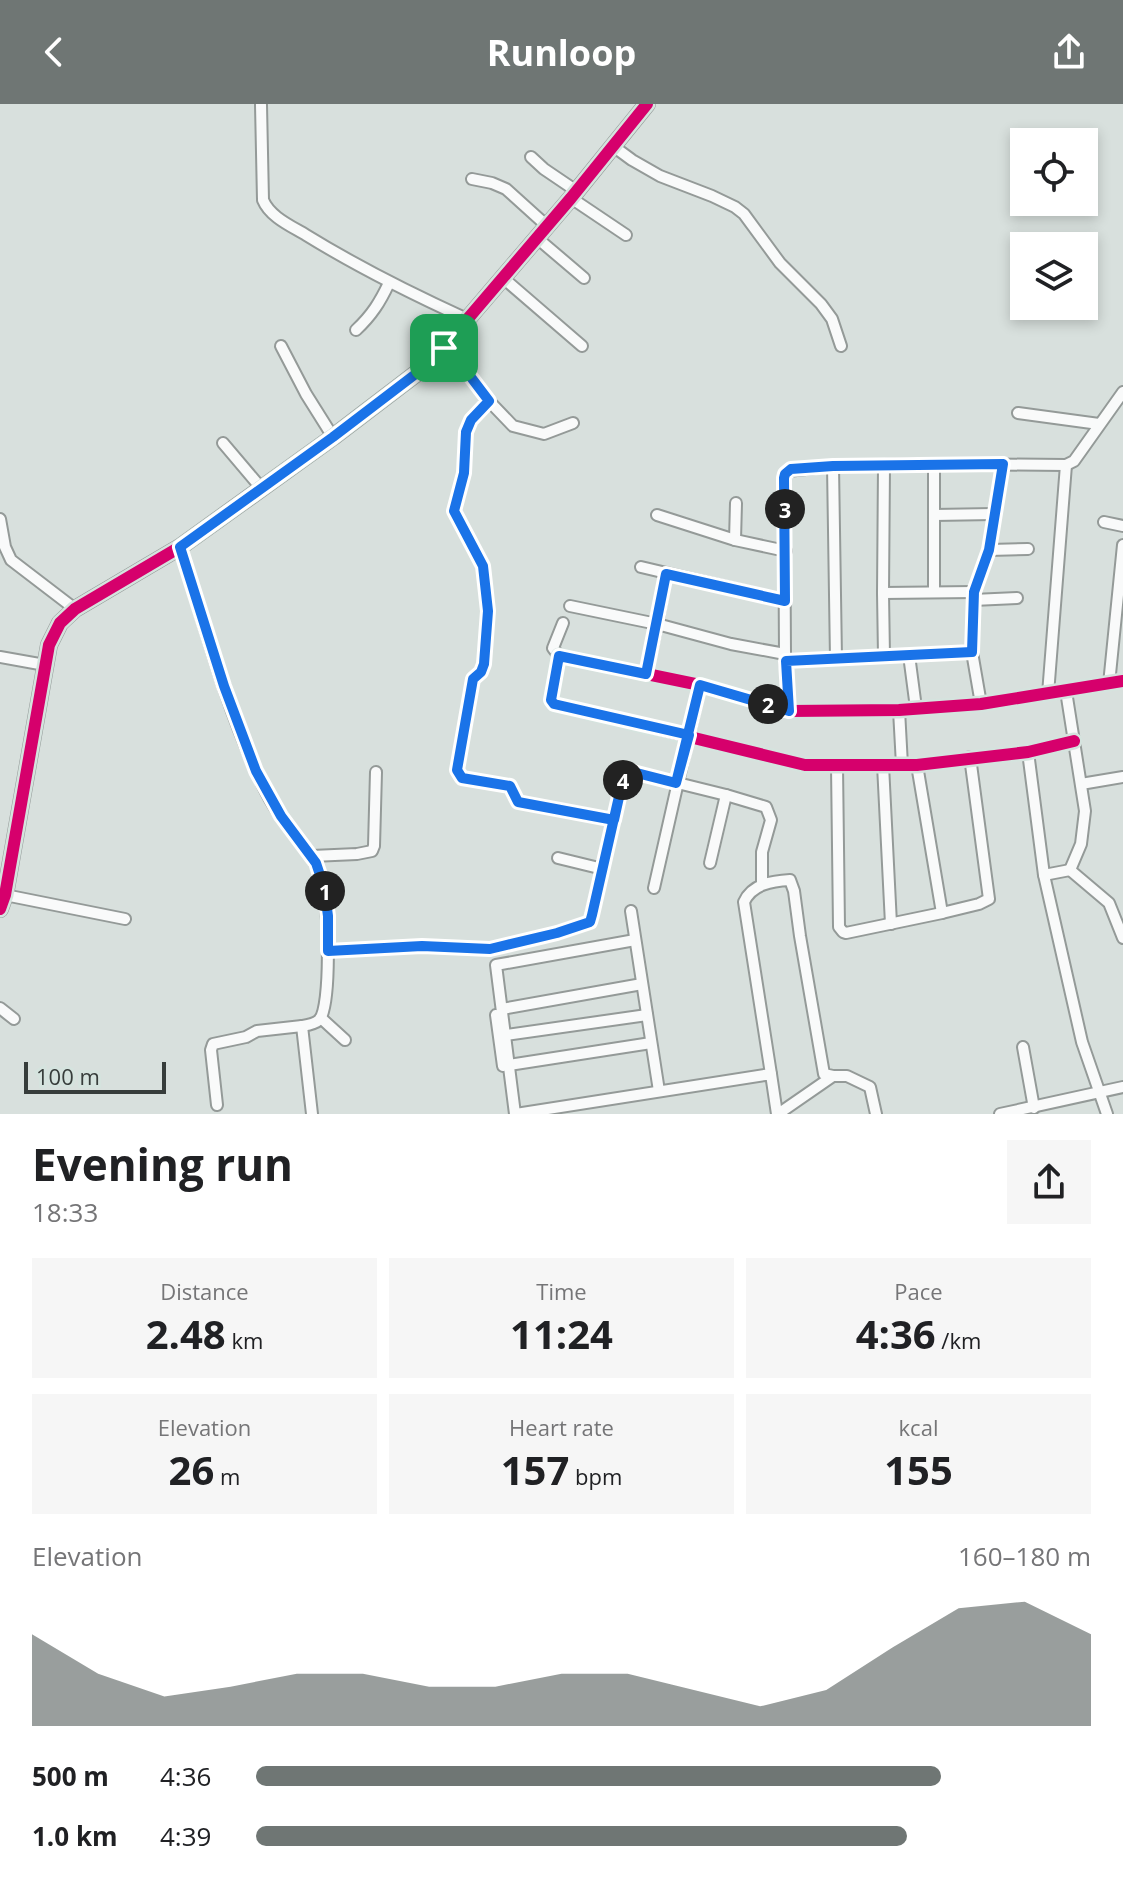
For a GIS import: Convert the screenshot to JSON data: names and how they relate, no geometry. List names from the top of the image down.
{
  "scale_bar": "100 m",
  "page": {
    "header": "Runloop",
    "pins": [
      "3",
      "2",
      "4",
      "1"
    ],
    "scale": "100 m",
    "heading": ["Evening run", "18:33"],
    "stats": [
      ["Distance", "2.48 km"],
      ["Time", "11:24"],
      ["Pace", "4:36 /km"],
      ["Elevation", "26 m"],
      ["Heart rate", "157 bpm"],
      ["kcal", "155"]
    ],
    "chart": ["Elevation", "160–180 m"],
    "list": [
      {
        "name": "500 m",
        "note": "4:36"
      },
      {
        "name": "1.0 km",
        "note": "4:39"
      }
    ]
  }
}
